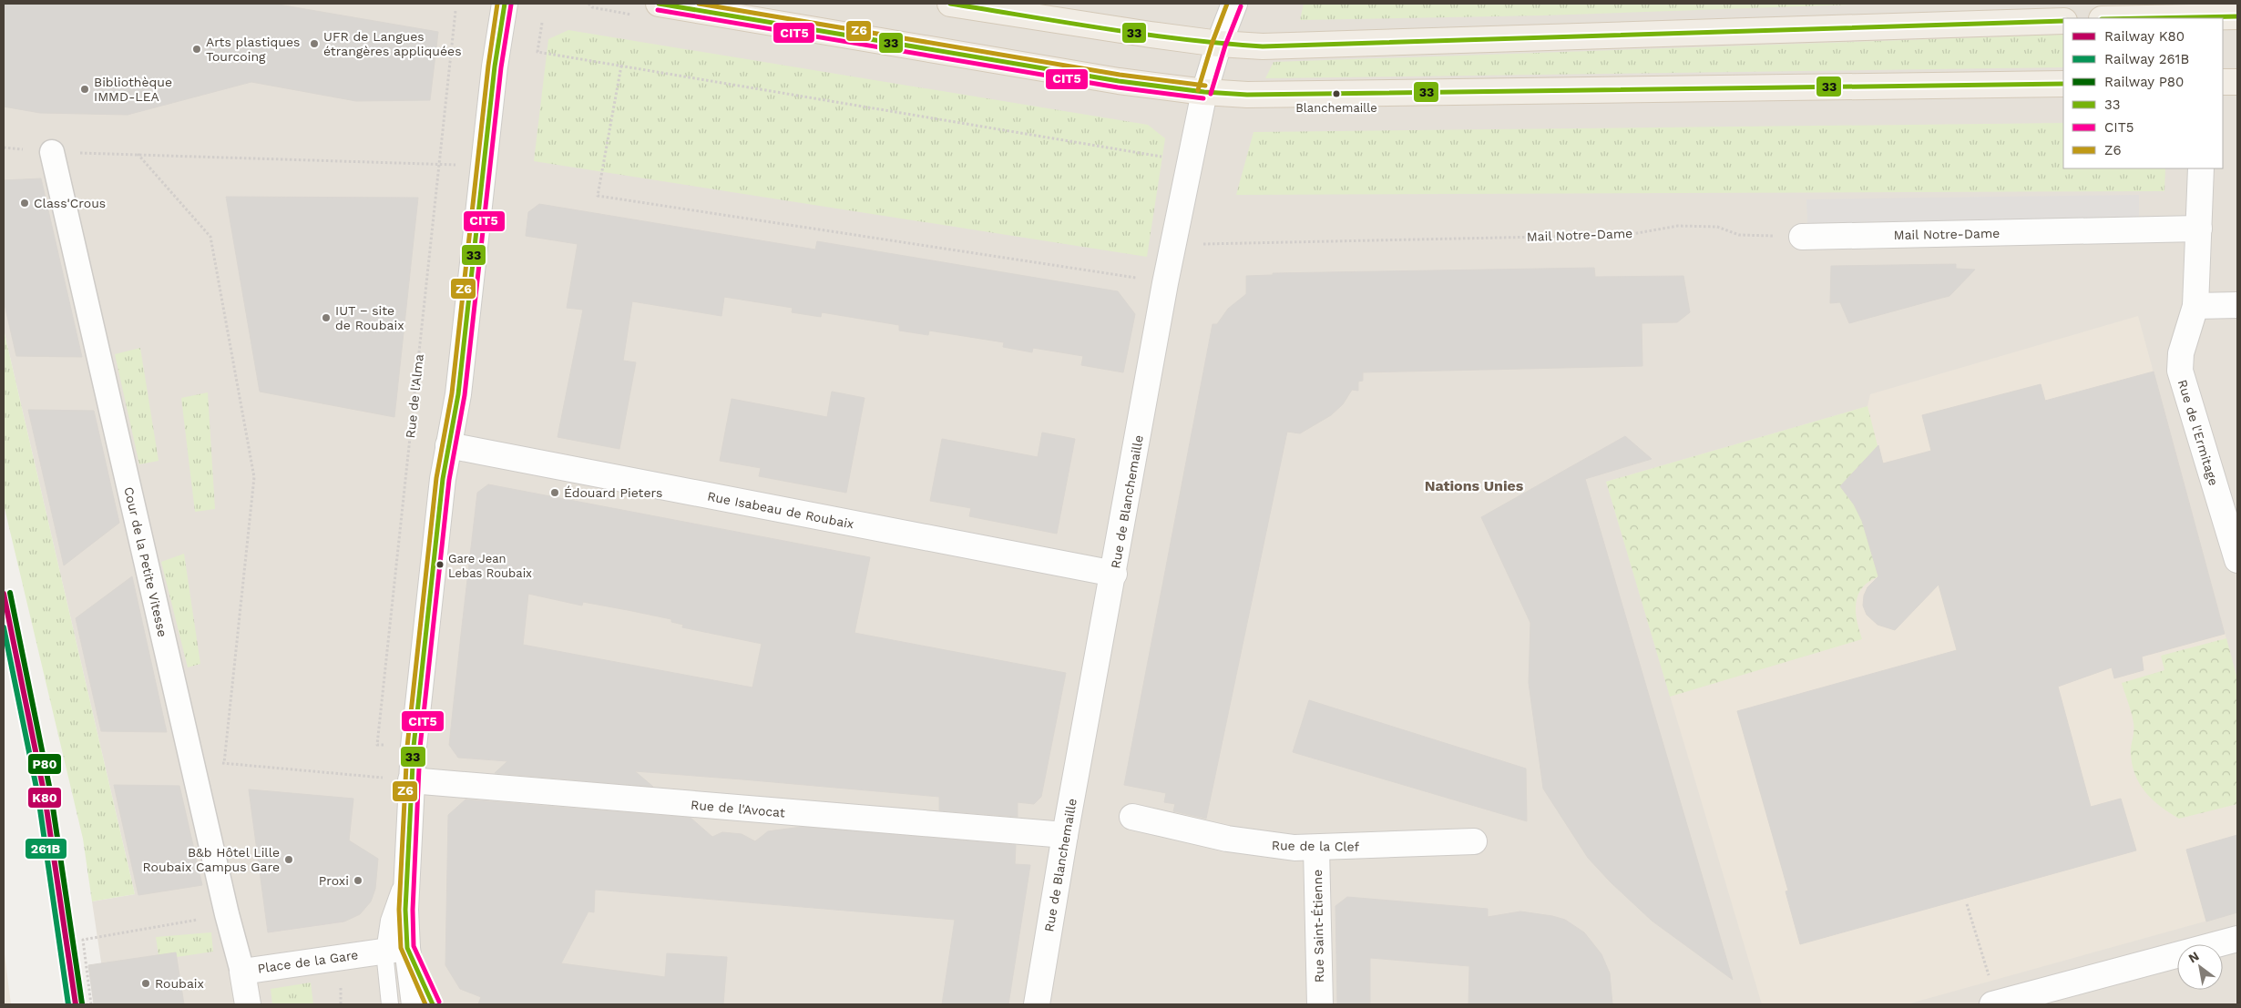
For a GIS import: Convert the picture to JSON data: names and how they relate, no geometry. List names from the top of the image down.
{
  "streets": {
    "street": [
      "Mail Notre-Dame",
      "Rue de l'Ermitage",
      "Rue de Blanchemaille",
      "Rue Isabeau de Roubaix",
      "Cour de la Petite Vitesse",
      "Rue de l'Avocat",
      "Rue de la Clef",
      "Rue Saint-Étienne",
      "Place de la Gare"
    ],
    "path": ["Rue de l'Alma"]
  },
  "crossings": [
    ["Mail Notre-Dame", "Rue de l'Ermitage"],
    ["Rue de Blanchemaille", "Rue Isabeau de Roubaix"],
    ["Rue de Blanchemaille", "Rue de l'Avocat"],
    ["Cour de la Petite Vitesse", "Place de la Gare"],
    ["Rue de la Clef", "Rue Saint-Étienne"]
  ],
  "districts": ["Nations Unies"],
  "places": [
    "UFR de Langues étrangères appliquées",
    "Arts plastiques Tourcoing",
    "Bibliothèque IMMD-LEA",
    "Blanchemaille",
    "Class'Crous",
    "IUT − site de Roubaix",
    "Édouard Pieters",
    "Gare Jean Lebas Roubaix",
    "B&b Hôtel Lille Roubaix Campus Gare",
    "Proxi",
    "Roubaix"
  ],
  "lines": [
    "transit line 33",
    "transit line Z6",
    "transit line CIT5",
    "rail line P80",
    "rail line K80",
    "rail line 261B"
  ],
  "legend": [
    "Railway K80",
    "Railway 261B",
    "Railway P80",
    "33",
    "CIT5",
    "Z6"
  ],
  "north": "top left"
}
